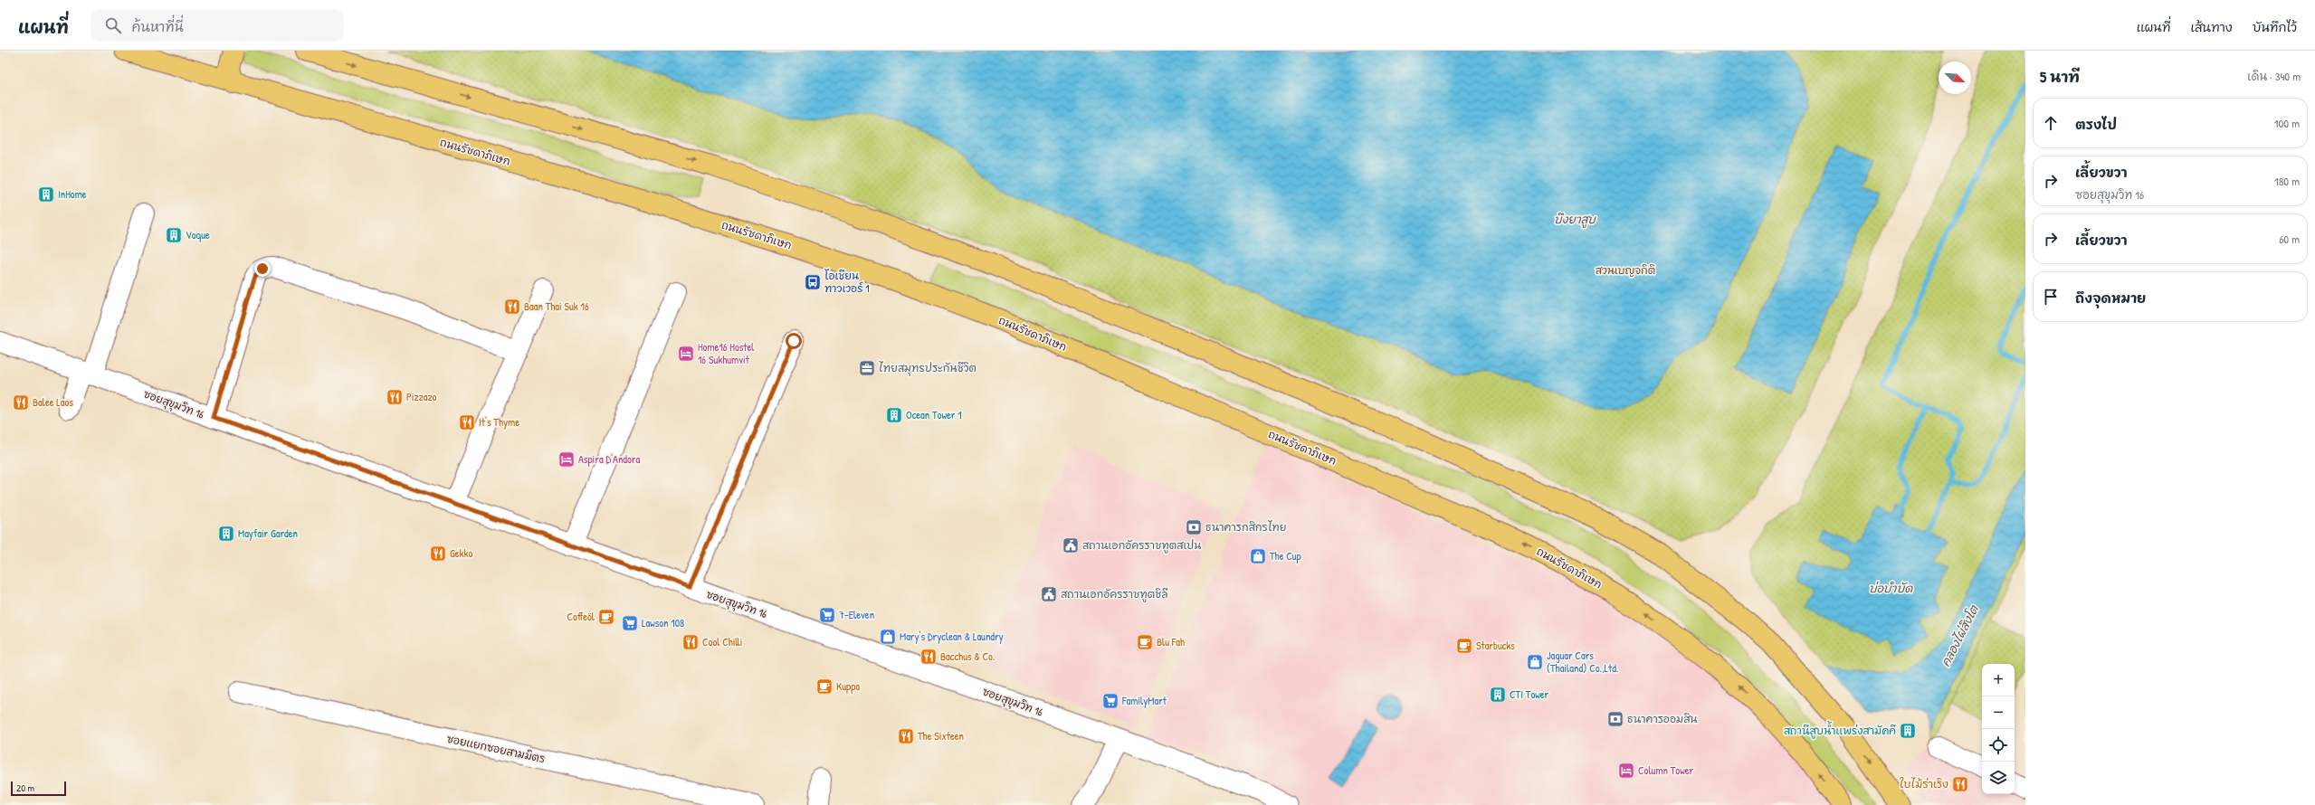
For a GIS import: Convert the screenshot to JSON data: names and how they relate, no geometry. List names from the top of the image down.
{
  "streets": {
    "main road": ["ถนนรัชดาภิเษก"],
    "street": ["ซอยสุขุมวิท 16", "ซอยแยกซอยสามมิตร"]
  },
  "water": ["บึงยาสูบ", "บ่อบำบัด", "คลองไผ่สิงโต"],
  "parks": ["สวนเบญจกิติ"],
  "places": {
    "building": [
      "InHome",
      "Voque",
      "Ocean Tower 1",
      "Mayfair Garden",
      "CTI Tower",
      "สถานีสูบน้ำแพร่งสามัคคี"
    ],
    "bus stop": ["โอเชียน ทาวเวอร์ 1"],
    "restaurant": [
      "Baan Thai Suk 16",
      "Pizzazo",
      "Balee Laos",
      "It's Thyme",
      "Gekko",
      "Cool Chilli",
      "Bacchus & Co.",
      "The Sixteen",
      "ใบไม้ร่าเริง"
    ],
    "hotel": ["Home16 Hostel 16 Sukhumvit", "Aspira D'Andora", "Column Tower"],
    "office": ["ไทยสมุทรประกันชีวิต"],
    "bank": ["ธนาคารกสิกรไทย", "ธนาคารออมสิน"],
    "public building": ["สถานเอกอัครราชทูตสเปน", "สถานเอกอัครราชทูตชิลี"],
    "shop": ["The Cup", "Mary's Dryclean & Laundry", "Jaguar Cars (Thailand) Co.,Ltd."],
    "supermarket": ["7-Eleven", "Lawson 108", "FamilyMart"],
    "cafe": [
      "Coffeöl",
      "Blu Fah",
      "Starbucks",
      "Kuppa"
    ]
  },
  "scale_bar": "20 m",
  "north": "bottom right",
  "page": {
    "header": "แผนที่",
    "search": "ค้นหาที่นี่",
    "nav": ["แผนที่", "เส้นทาง", "บันทึกไว้"],
    "heading": ["5 นาที", "เดิน · 340 m"],
    "list": [
      ["ตรงไป", "100 m"],
      ["เลี้ยวขวา", "ซอยสุขุมวิท 16", "180 m"],
      ["เลี้ยวขวา", "60 m"],
      "ถึงจุดหมาย"
    ],
    "map_buttons": ["+", "−"],
    "scale": "20 m"
  }
}
